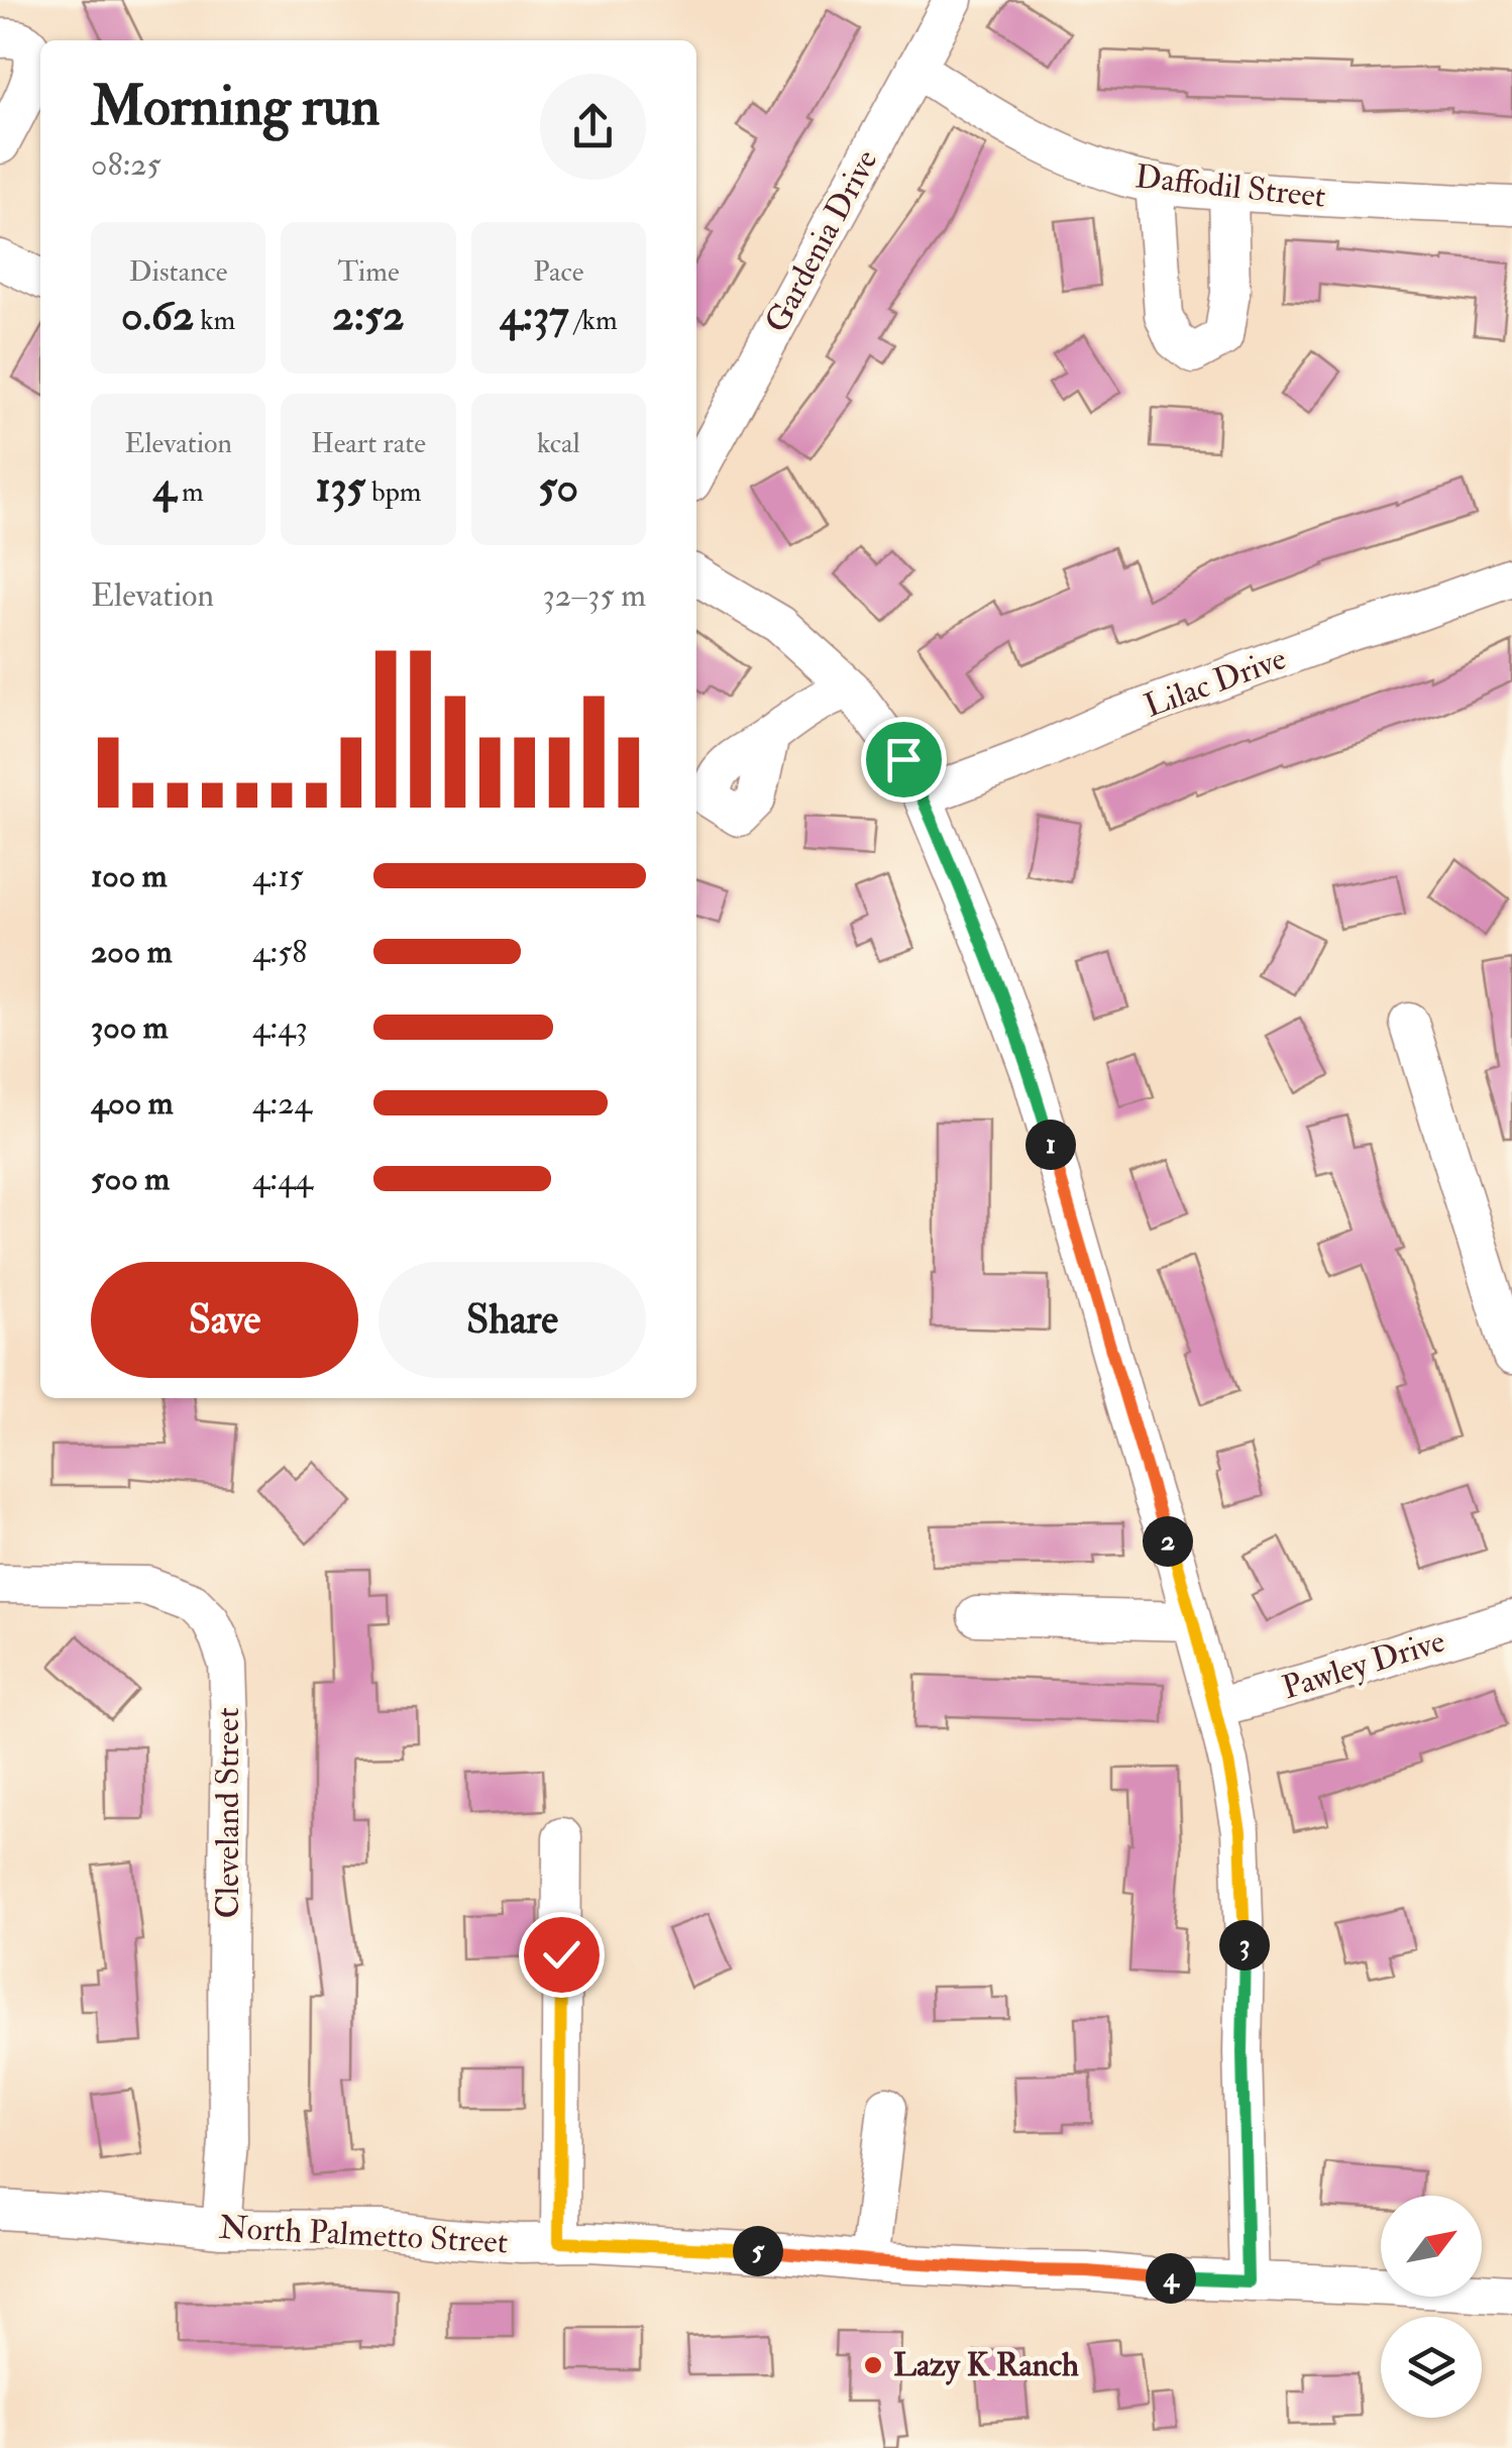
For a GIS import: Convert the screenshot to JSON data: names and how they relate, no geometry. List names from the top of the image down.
{
  "streets": {
    "street": [
      "Daffodil Street",
      "Gardenia Drive",
      "Lilac Drive",
      "Pawley Drive",
      "Cleveland Street",
      "North Palmetto Street"
    ]
  },
  "crossings": [
    ["Daffodil Street", "Gardenia Drive"],
    ["Cleveland Street", "North Palmetto Street"]
  ],
  "places": ["Lazy K Ranch"],
  "north": "top right",
  "page": {
    "heading": ["Morning run", "08:25"],
    "stats": [
      ["Distance", "0.62 km"],
      ["Time", "2:52"],
      ["Pace", "4:37 /km"],
      ["Elevation", "4 m"],
      ["Heart rate", "135 bpm"],
      ["kcal", "50"]
    ],
    "chart": ["Elevation", "32–35 m"],
    "list": [
      {
        "name": "100 m",
        "note": "4:15"
      },
      {
        "name": "200 m",
        "note": "4:58"
      },
      {
        "name": "300 m",
        "note": "4:43"
      },
      {
        "name": "400 m",
        "note": "4:24"
      },
      {
        "name": "500 m",
        "note": "4:44"
      }
    ],
    "pins": [
      "1",
      "2",
      "3",
      "5",
      "4"
    ],
    "buttons": ["Save", "Share"]
  }
}
